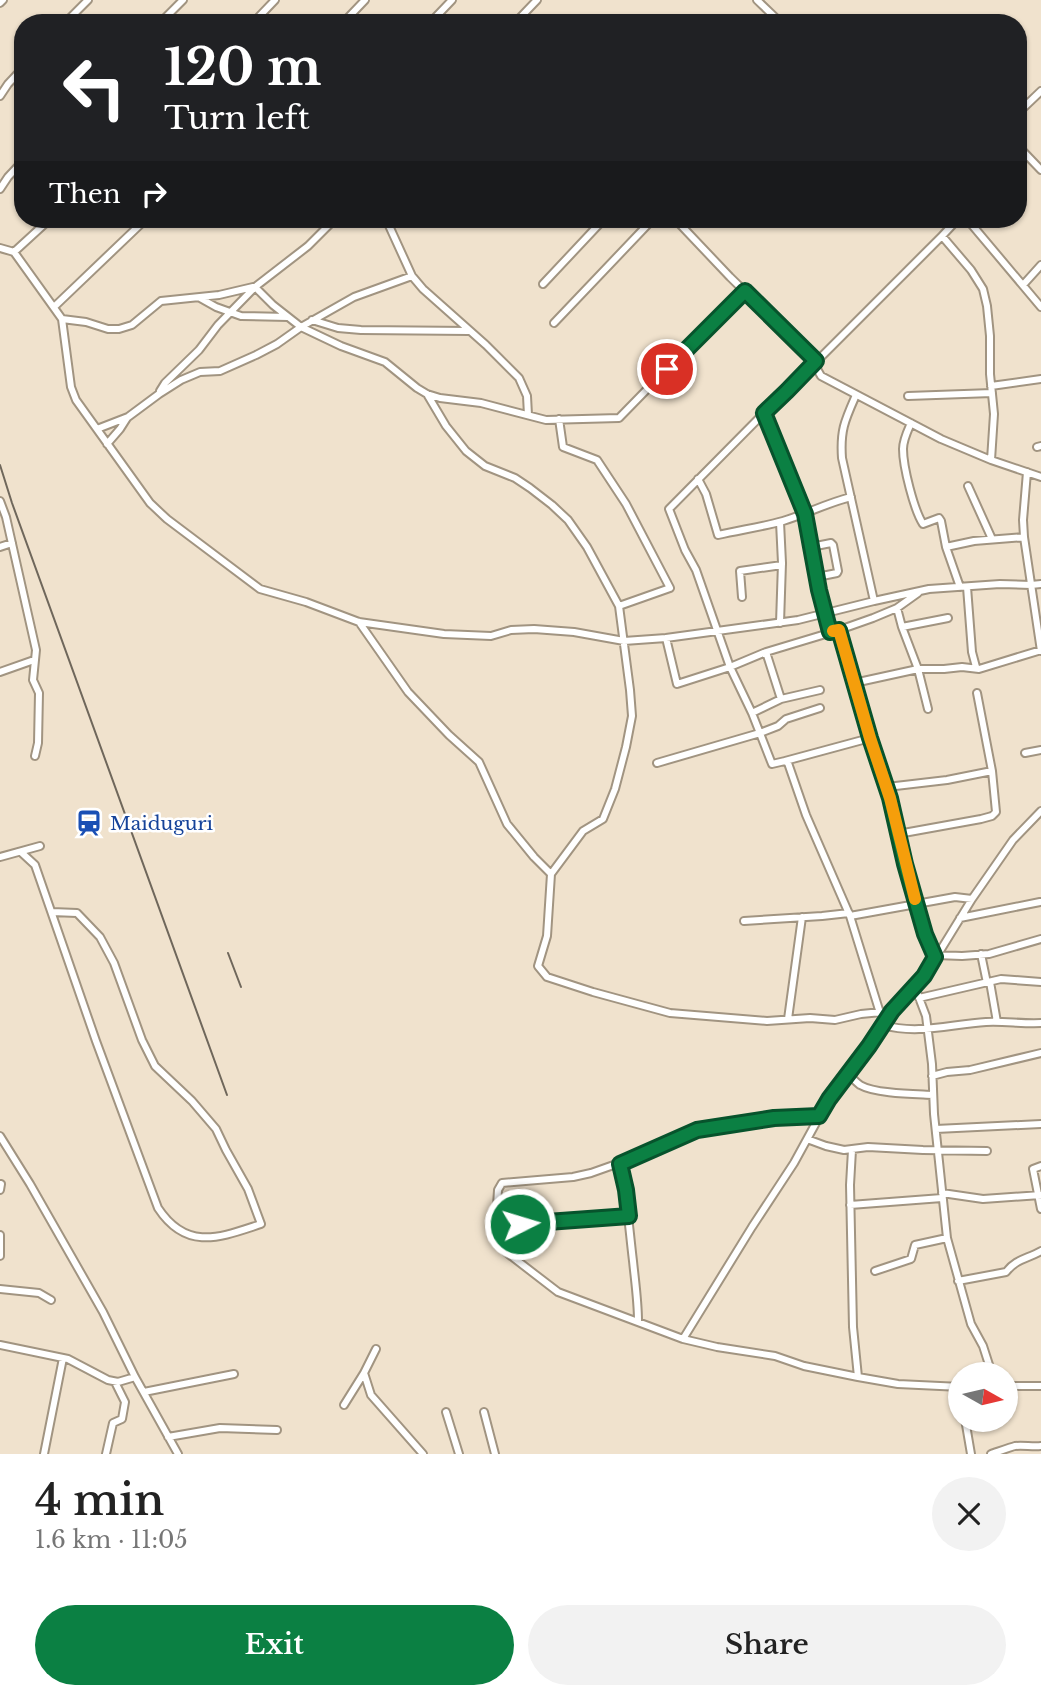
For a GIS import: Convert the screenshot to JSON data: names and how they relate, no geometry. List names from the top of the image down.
{
  "places": {
    "station": ["Maiduguri"]
  },
  "north": "right",
  "page": {
    "turn": ["120 m", "Turn left"],
    "then": "Then",
    "heading": ["4 min", "1.6 km · 11:05"],
    "buttons": ["Exit", "Share"]
  }
}
